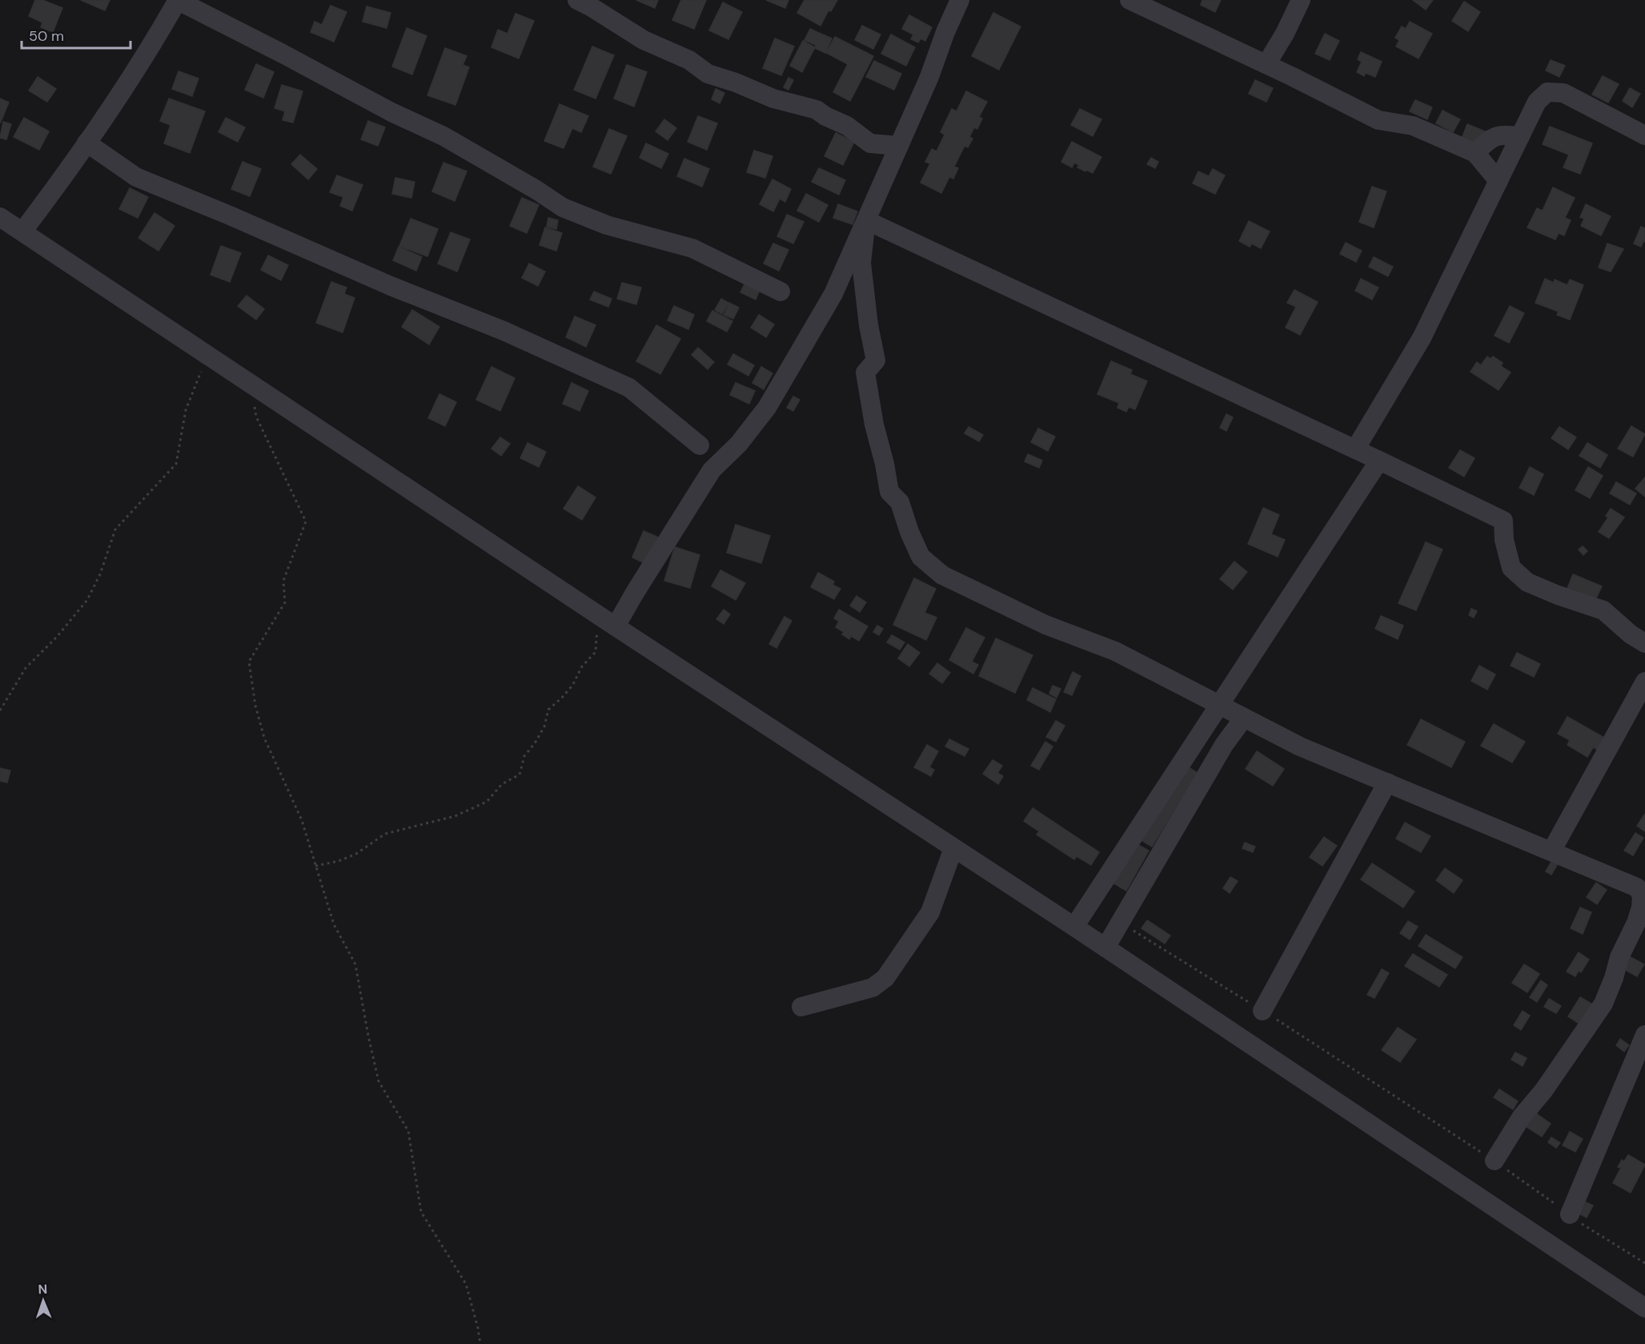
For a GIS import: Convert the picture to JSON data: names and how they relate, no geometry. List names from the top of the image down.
{
  "scale_bar": "50 m",
  "north": "top"
}
